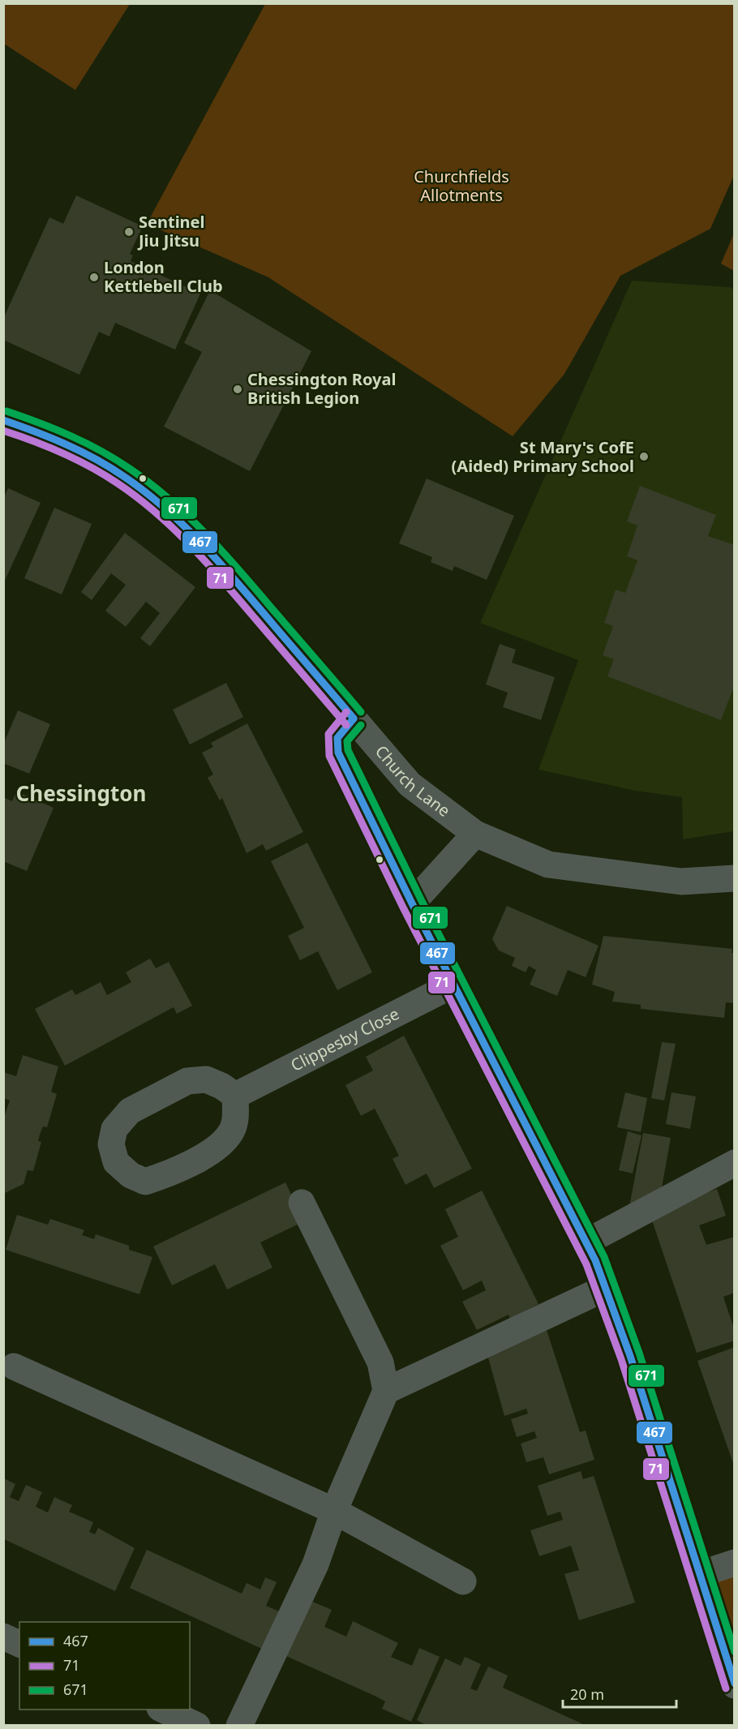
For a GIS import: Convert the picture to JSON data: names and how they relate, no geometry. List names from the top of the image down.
{
  "streets": {
    "street": ["Church Lane", "Clippesby Close"]
  },
  "districts": ["Chessington"],
  "parks": ["Churchfields Allotments"],
  "places": [
    "Sentinel Jiu Jitsu",
    "London Kettlebell Club",
    "Chessington Royal British Legion",
    "St Mary's CofE (Aided) Primary School"
  ],
  "lines": ["transit line 671", "transit line 467", "transit line 71"],
  "legend": ["467", "71", "671"],
  "scale_bar": "20 m"
}
